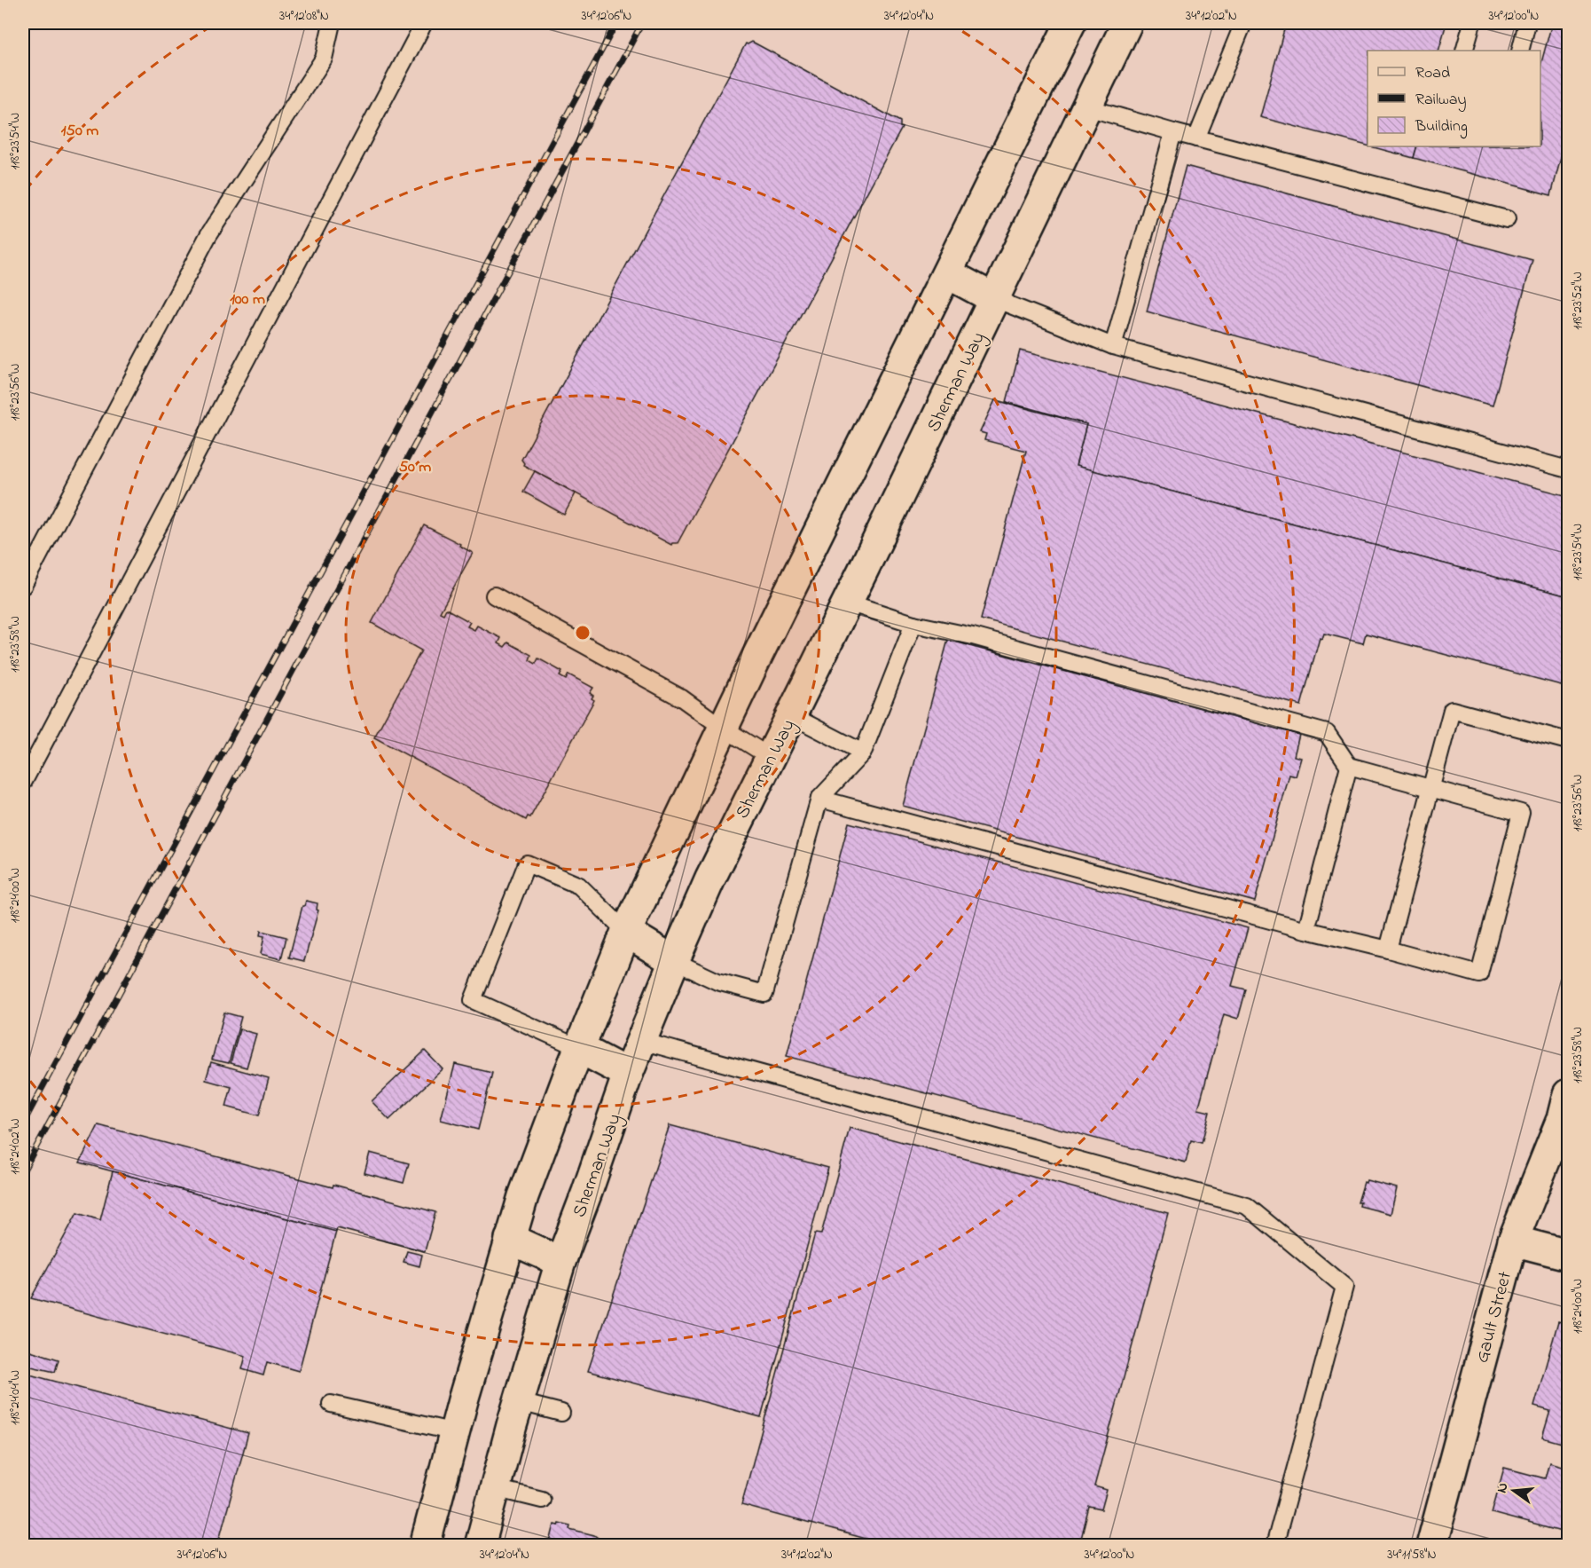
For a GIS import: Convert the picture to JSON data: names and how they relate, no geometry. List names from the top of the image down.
{
  "streets": {
    "main road": ["Sherman Way", "Gault Street"]
  },
  "legend": ["Road", "Railway", "Building"],
  "north": "left",
  "coordinates": [
    "34°12'08\"N",
    "34°12'06\"N",
    "34°12'04\"N",
    "34°12'02\"N",
    "34°12'00\"N",
    "118°23'54\"W",
    "118°23'52\"W",
    "118°23'56\"W",
    "118°23'58\"W",
    "118°24'00\"W",
    "118°24'02\"W",
    "118°24'04\"W",
    "34°11'58\"N"
  ],
  "rings": ["150 m", "100 m", "50 m"]
}
